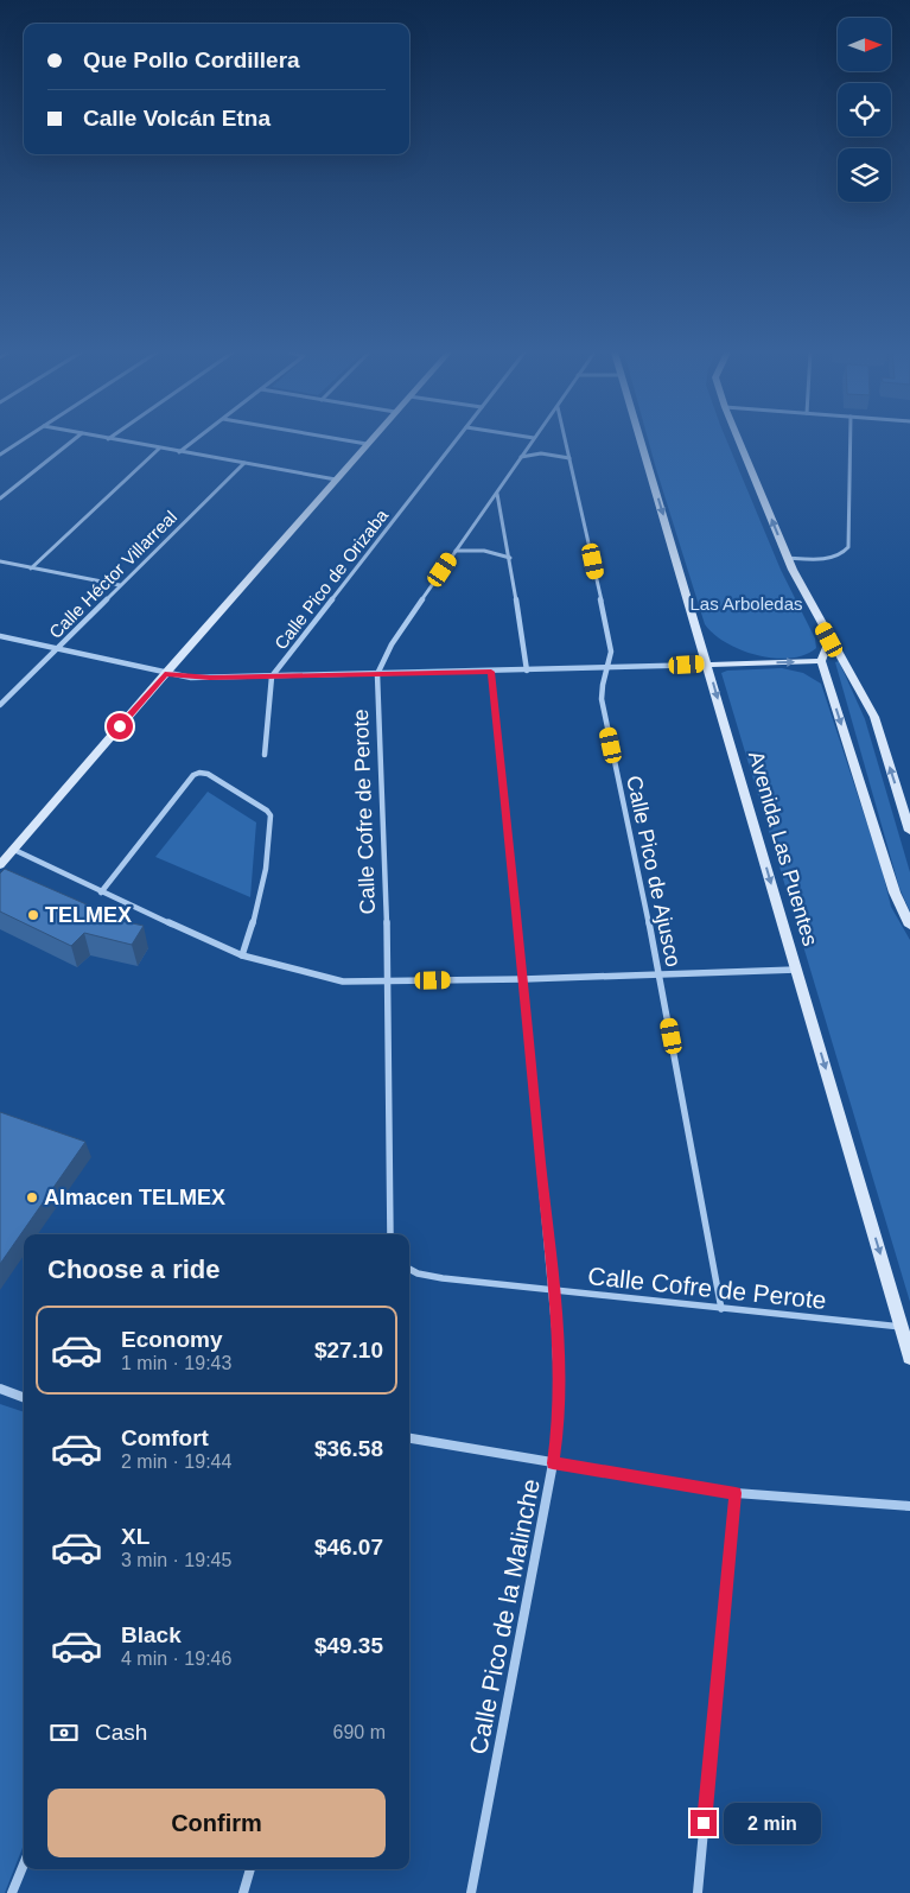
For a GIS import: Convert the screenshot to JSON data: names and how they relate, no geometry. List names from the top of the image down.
{
  "streets": {
    "street": [
      "Calle Héctor Villarreal",
      "Calle Pico de Orizaba",
      "Calle Cofre de Perote",
      "Avenida Las Puentes",
      "Calle Pico de Ajusco",
      "Calle Pico de la Malinche"
    ]
  },
  "crossings": [
    ["Calle Cofre de Perote", "Avenida Las Puentes"],
    ["Calle Cofre de Perote", "Calle Pico de Ajusco"],
    ["Calle Cofre de Perote", "Calle Pico de la Malinche"]
  ],
  "one_way": ["Avenida Las Puentes"],
  "parks": ["Las Arboledas"],
  "places": ["TELMEX", "Almacen TELMEX"],
  "north": "right",
  "page": {
    "banner": ["Que Pollo Cordillera", "Calle Volcán Etna"],
    "heading": "Choose a ride",
    "list": [
      {
        "name": "Economy",
        "note": "1 min · 19:43",
        "value": "$27.10"
      },
      {
        "name": "Comfort",
        "note": "2 min · 19:44",
        "value": "$36.58"
      },
      {
        "name": "XL",
        "note": "3 min · 19:45",
        "value": "$46.07"
      },
      {
        "name": "Black",
        "note": "4 min · 19:46",
        "value": "$49.35"
      }
    ],
    "pay": ["Cash", "690 m"],
    "buttons": "Confirm",
    "bubble": "2 min"
  }
}
